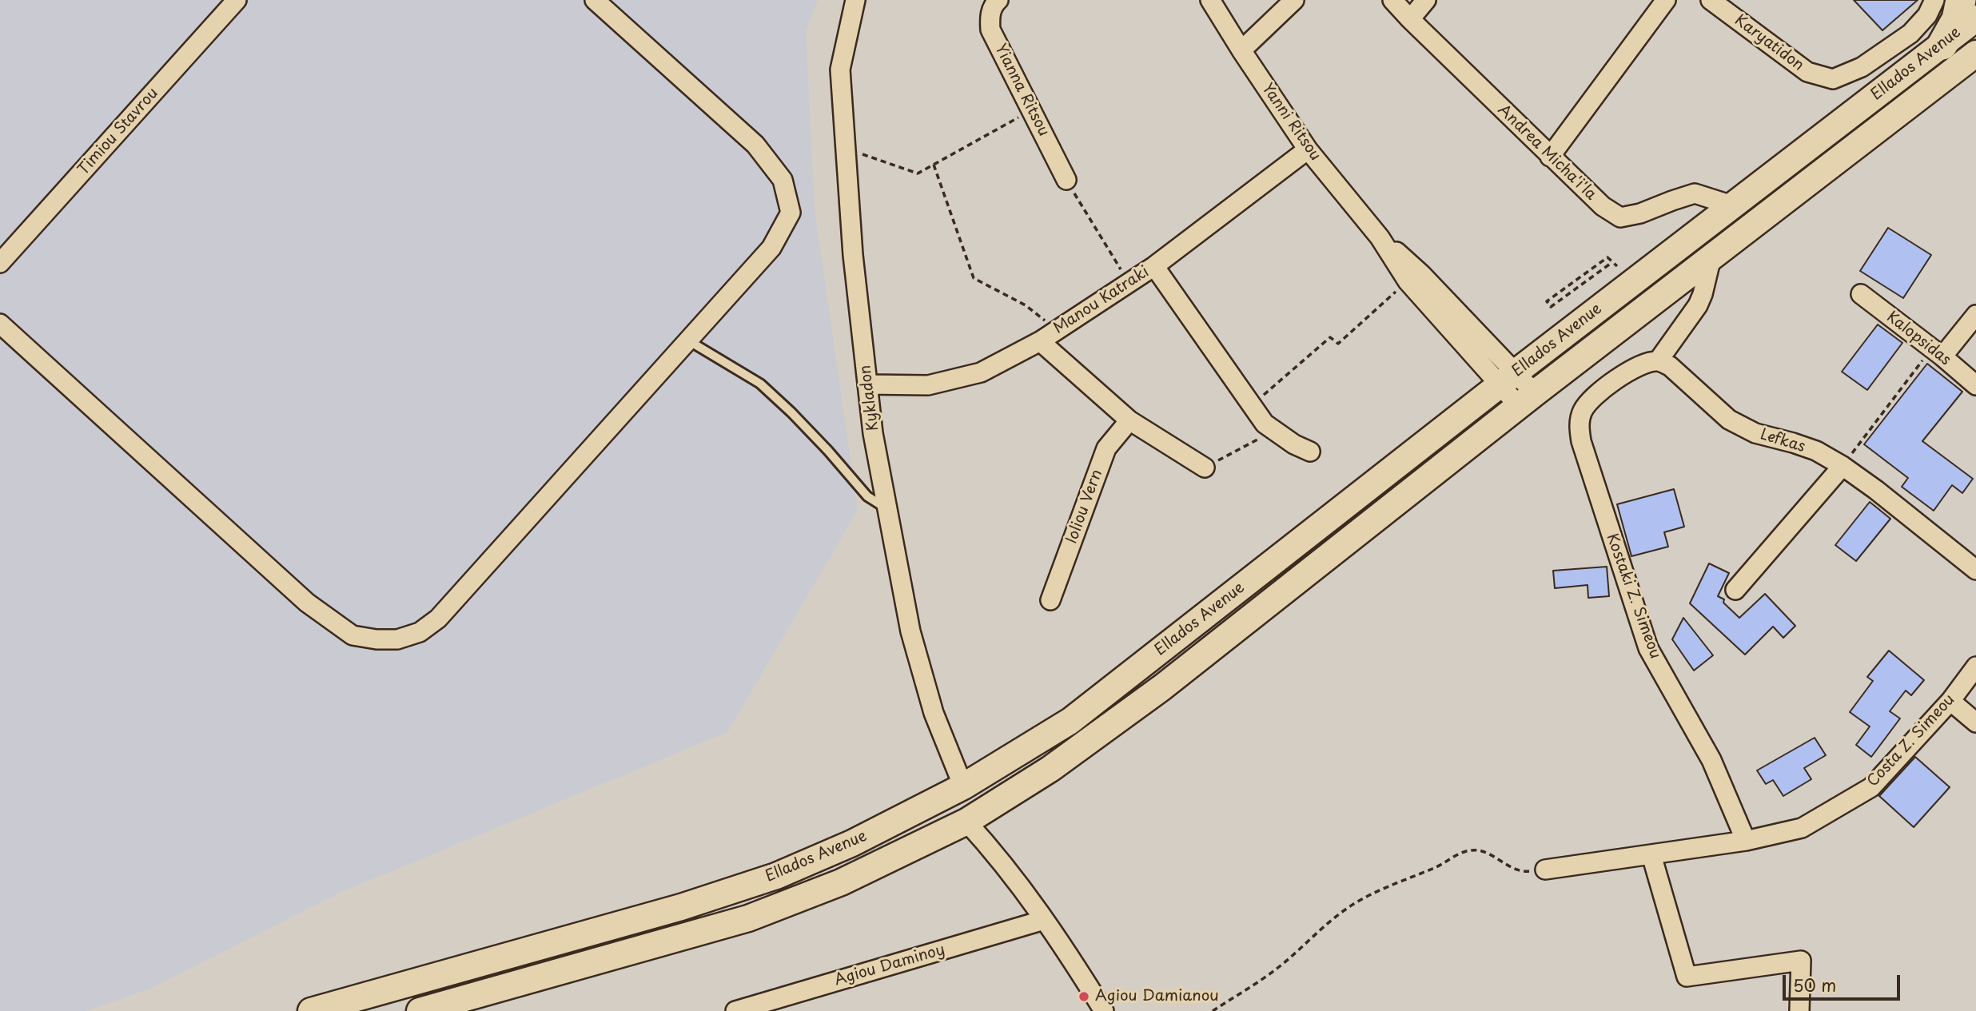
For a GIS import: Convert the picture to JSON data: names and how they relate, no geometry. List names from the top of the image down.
{
  "streets": {
    "main road": ["Ellados Avenue"],
    "street": [
      "Karyatidon",
      "Yianna Ritsou",
      "Yanni Ritsou",
      "Timiou Stavrou",
      "Andrea Micha'i'la",
      "Manou Katraki",
      "Kalopsidas",
      "Kykladon",
      "Lefkas",
      "Ioliou Vern",
      "Kostaki Z. Simeou",
      "Costa Z. Simeou",
      "Agiou Daminoy"
    ]
  },
  "crossings": [
    ["Ellados Avenue", "Yanni Ritsou"],
    ["Ellados Avenue", "Andrea Micha'i'la"],
    ["Ellados Avenue", "Kykladon"],
    ["Yanni Ritsou", "Manou Katraki"],
    ["Manou Katraki", "Kykladon"],
    ["Lefkas", "Kostaki Z. Simeou"],
    ["Kostaki Z. Simeou", "Costa Z. Simeou"]
  ],
  "places": ["Agiou Damianou"],
  "scale_bar": "50 m"
}
